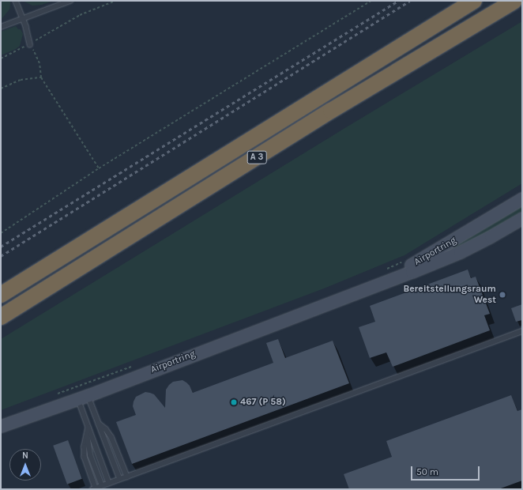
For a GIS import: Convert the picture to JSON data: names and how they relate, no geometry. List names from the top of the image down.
{
  "streets": {
    "highway": ["A 3"],
    "street": ["Airportring"]
  },
  "places": ["Bereitstellungsraum West", "467 (P 58)"],
  "scale_bar": "50 m",
  "north": "top"
}
